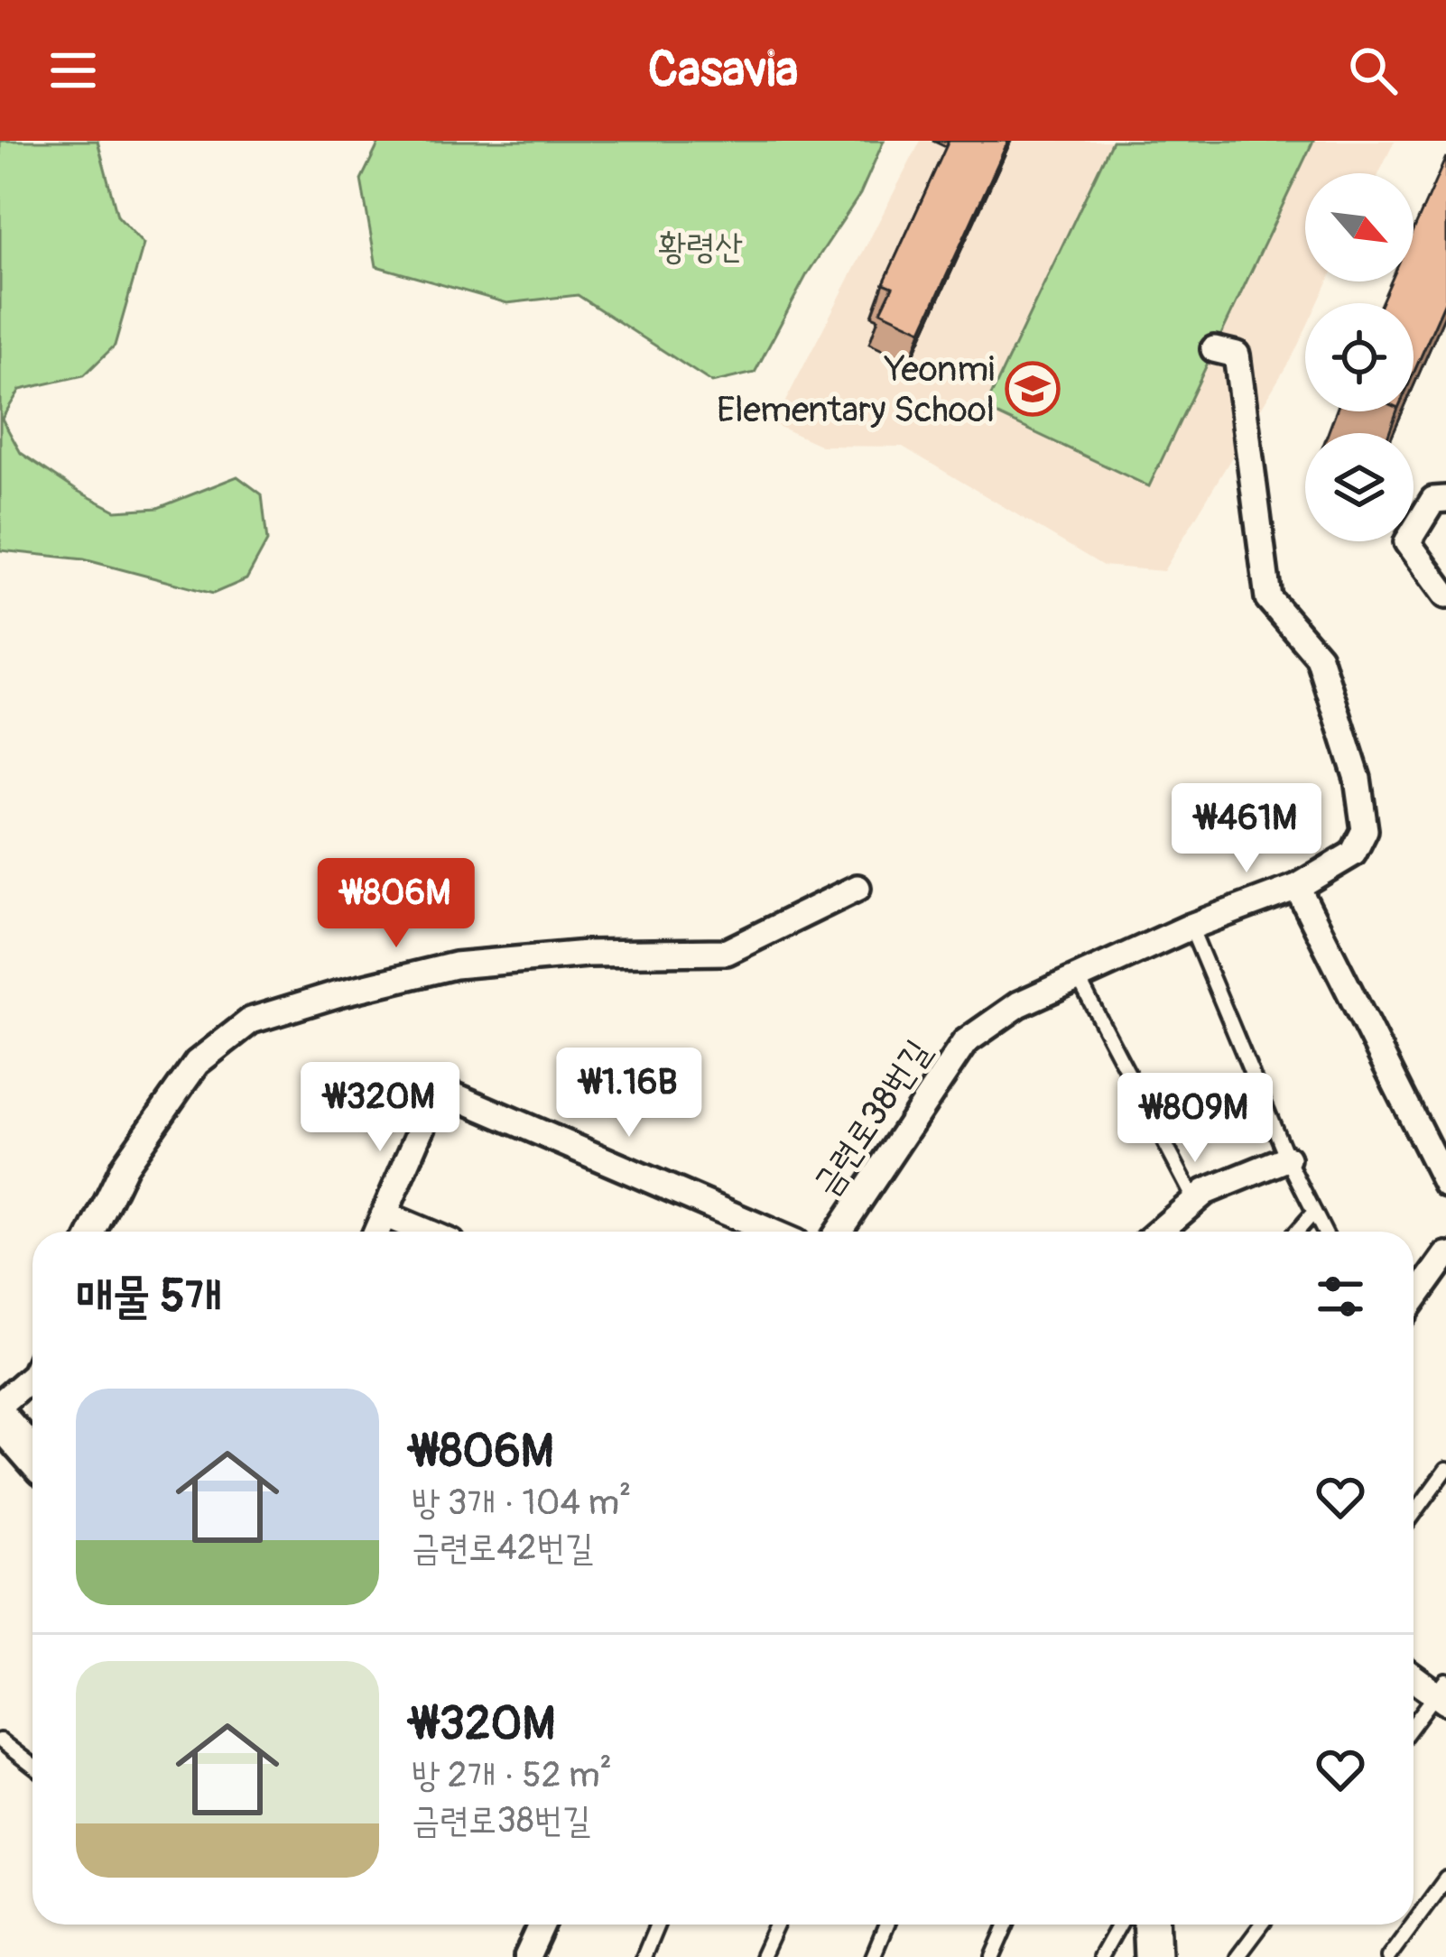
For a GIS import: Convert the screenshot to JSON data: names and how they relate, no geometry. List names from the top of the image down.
{
  "streets": {
    "street": ["금련로38번길"]
  },
  "parks": ["황령산"],
  "places": {
    "school or university": ["Yeonmi Elementary School"]
  },
  "north": "bottom right",
  "page": {
    "header": "Casavia",
    "price": [
      "₩461M",
      "₩806M",
      "₩1.16B",
      "₩320M",
      "₩809M"
    ],
    "heading": "매물 5개",
    "list": [
      {
        "name": "₩806M",
        "note": "방 3개 · 104 m² · 금련로42번길"
      },
      {
        "name": "₩320M",
        "note": "방 2개 · 52 m² · 금련로38번길"
      }
    ]
  }
}
